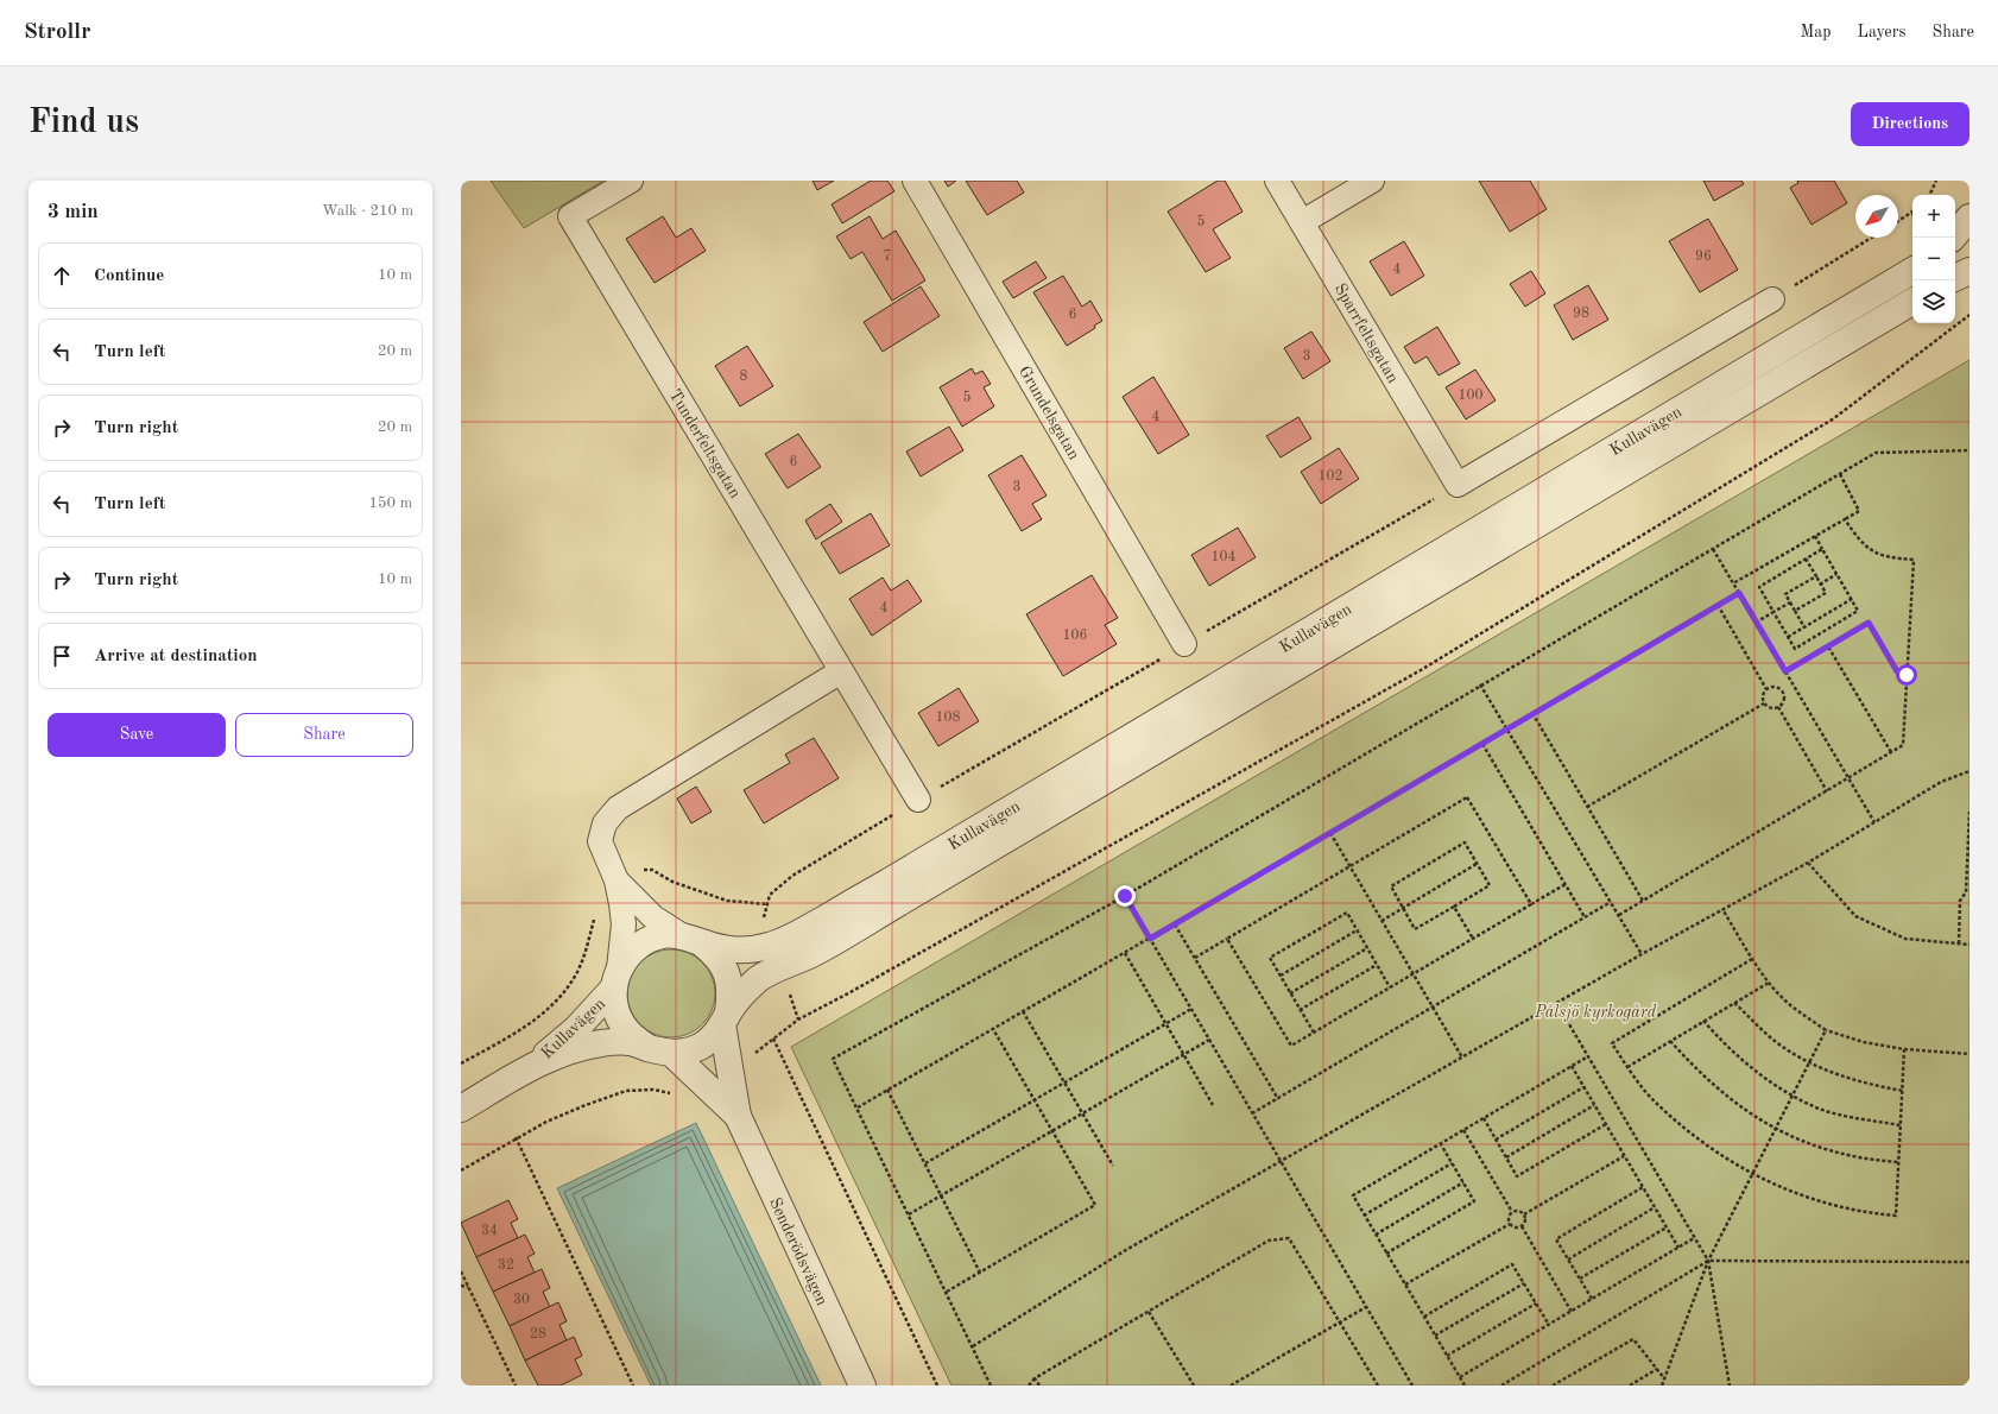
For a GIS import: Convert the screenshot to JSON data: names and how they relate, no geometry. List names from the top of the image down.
{
  "streets": {
    "street": [
      "Sparrfeltsgatan",
      "Grundelsgatan",
      "Kullavägen",
      "Tunderfeltsgatan",
      "Senderödsvägen"
    ]
  },
  "crossings": [
    ["Kullavägen", "Senderödsvägen"]
  ],
  "parks": ["Pålsjö kyrkogård"],
  "house_numbers": [
    "5",
    "7",
    "96",
    "4",
    "98",
    "6",
    "3",
    "8",
    "100",
    "5",
    "4",
    "6",
    "102",
    "3",
    "104",
    "4",
    "106",
    "108",
    "34",
    "32",
    "30",
    "28"
  ],
  "north": "bottom left",
  "page": {
    "header": "Strollr",
    "nav": ["Map", "Layers", "Share"],
    "buttons": [
      "Directions",
      ["Save", "Share"]
    ],
    "title": "Find us",
    "heading": ["3 min", "Walk · 210 m"],
    "map_buttons": ["+", "−"],
    "list": [
      ["Continue", "10 m"],
      ["Turn left", "20 m"],
      ["Turn right", "20 m"],
      ["Turn left", "150 m"],
      ["Turn right", "10 m"],
      "Arrive at destination"
    ]
  }
}
